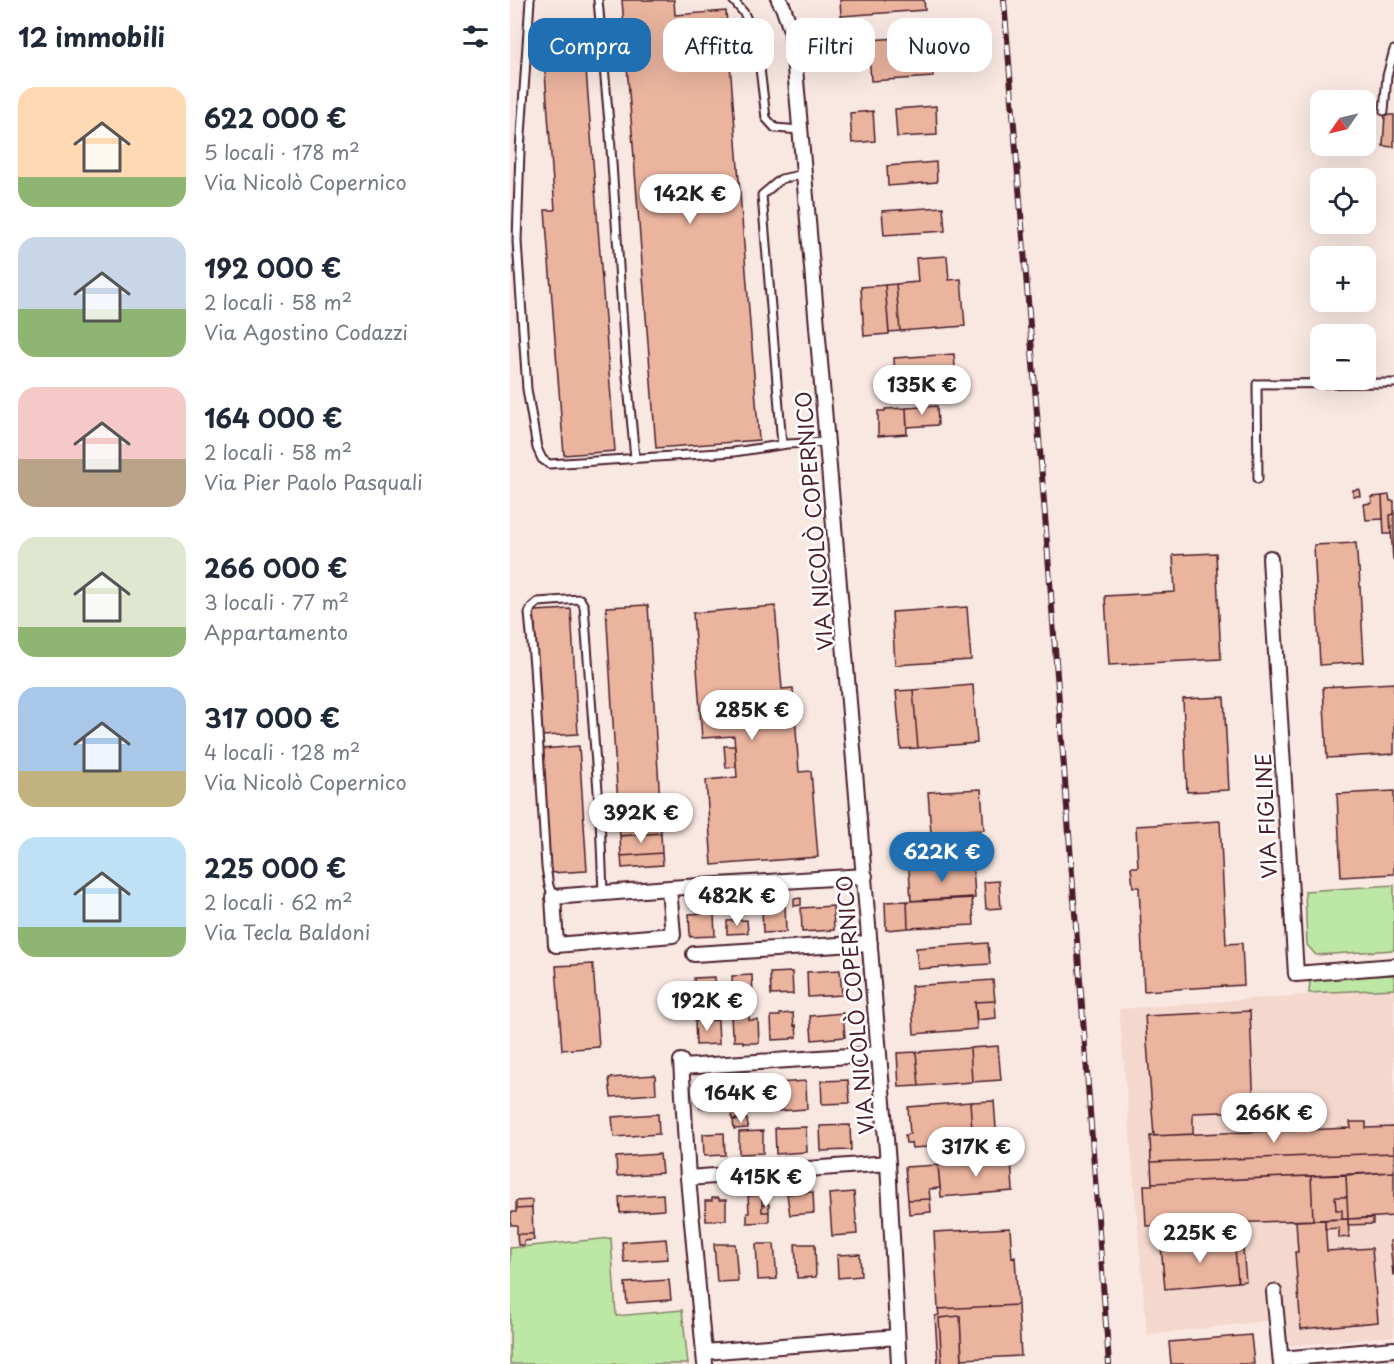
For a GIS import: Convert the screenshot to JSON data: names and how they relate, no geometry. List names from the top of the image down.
{
  "streets": {
    "street": ["VIA NICOLÒ COPERNICO", "VIA FIGLINE"]
  },
  "north": "bottom left",
  "page": {
    "heading": "12 immobili",
    "chip": [
      "Compra",
      "Affitta",
      "Filtri",
      "Nuovo"
    ],
    "list": [
      {
        "name": "622 000 €",
        "note": "5 locali · 178 m² · Via Nicolò Copernico"
      },
      {
        "name": "192 000 €",
        "note": "2 locali · 58 m² · Via Agostino Codazzi"
      },
      {
        "name": "164 000 €",
        "note": "2 locali · 58 m² · Via Pier Paolo Pasquali"
      },
      {
        "name": "266 000 €",
        "note": "3 locali · 77 m² · Appartamento"
      },
      {
        "name": "317 000 €",
        "note": "4 locali · 128 m² · Via Nicolò Copernico"
      },
      {
        "name": "225 000 €",
        "note": "2 locali · 62 m² · Via Tecla Baldoni"
      }
    ],
    "map_buttons": ["+", "−"],
    "price": [
      "142K €",
      "135K €",
      "285K €",
      "392K €",
      "622K €",
      "482K €",
      "192K €",
      "164K €",
      "266K €",
      "317K €",
      "415K €",
      "225K €"
    ]
  }
}
